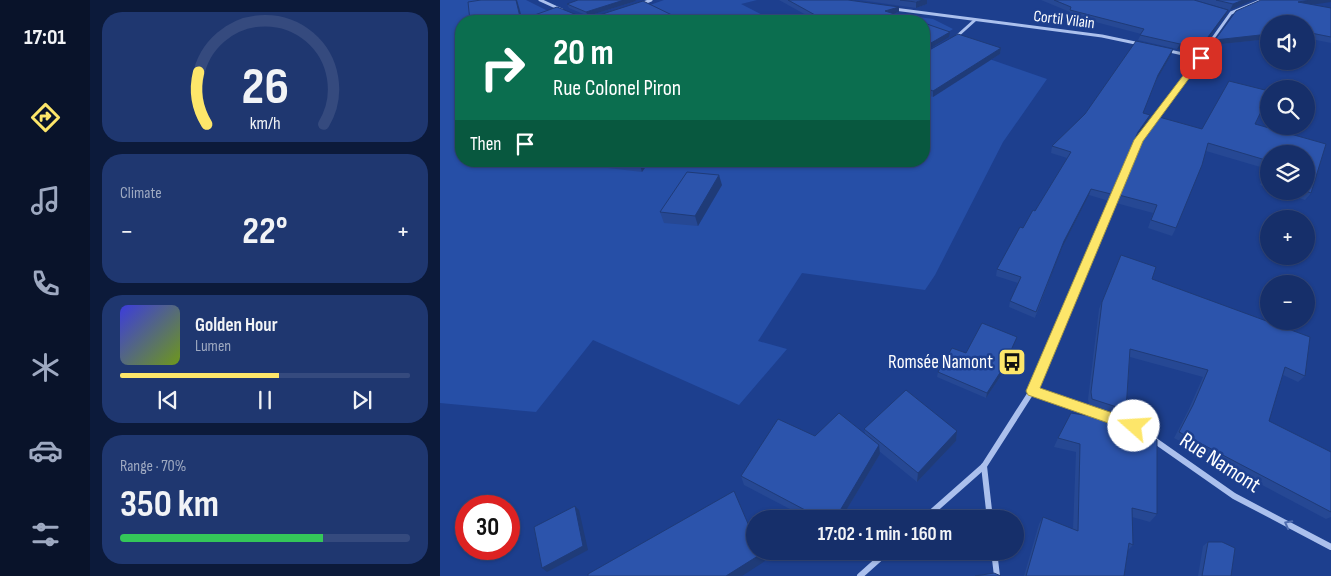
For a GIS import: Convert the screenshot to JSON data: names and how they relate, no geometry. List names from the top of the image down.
{
  "streets": {
    "street": ["Cortil Vilain", "Rue Namont"]
  },
  "one_way": ["Rue Namont"],
  "places": {
    "bus stop": ["Romsée Namont"]
  },
  "page": {
    "tabs": "17:01",
    "map_buttons": ["+", "−"],
    "turn": ["20 m", "Rue Colonel Piron"],
    "then": "Then",
    "tile": [
      "Climate",
      ["Range · 70%", "350 km"]
    ],
    "heat": ["−", "22°", "+"],
    "song": ["Golden Hour", "Lumen"],
    "limit": "30",
    "trip": "17:02 · 1 min · 160 m",
    "gauge": ["26", "km/h"]
  }
}
